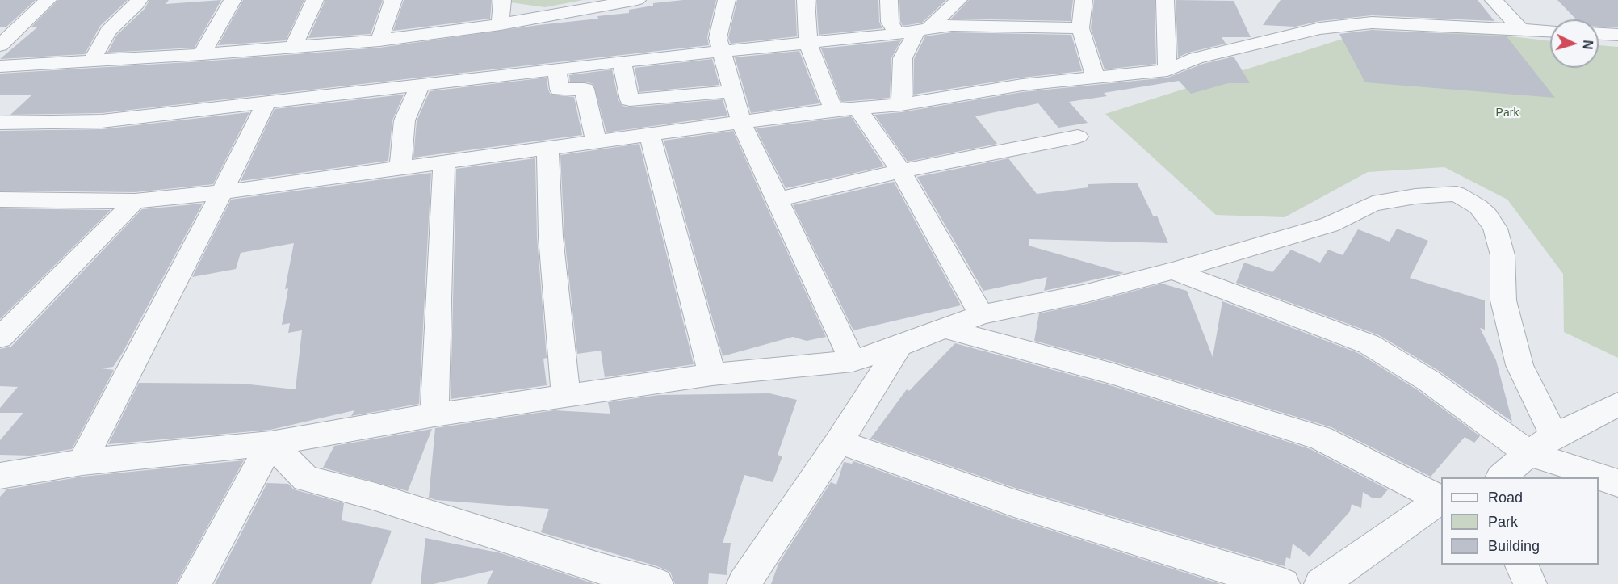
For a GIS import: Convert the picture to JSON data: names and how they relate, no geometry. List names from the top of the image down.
{
  "parks": ["Park"],
  "legend": ["Road", "Park", "Building"],
  "north": "right"
}
